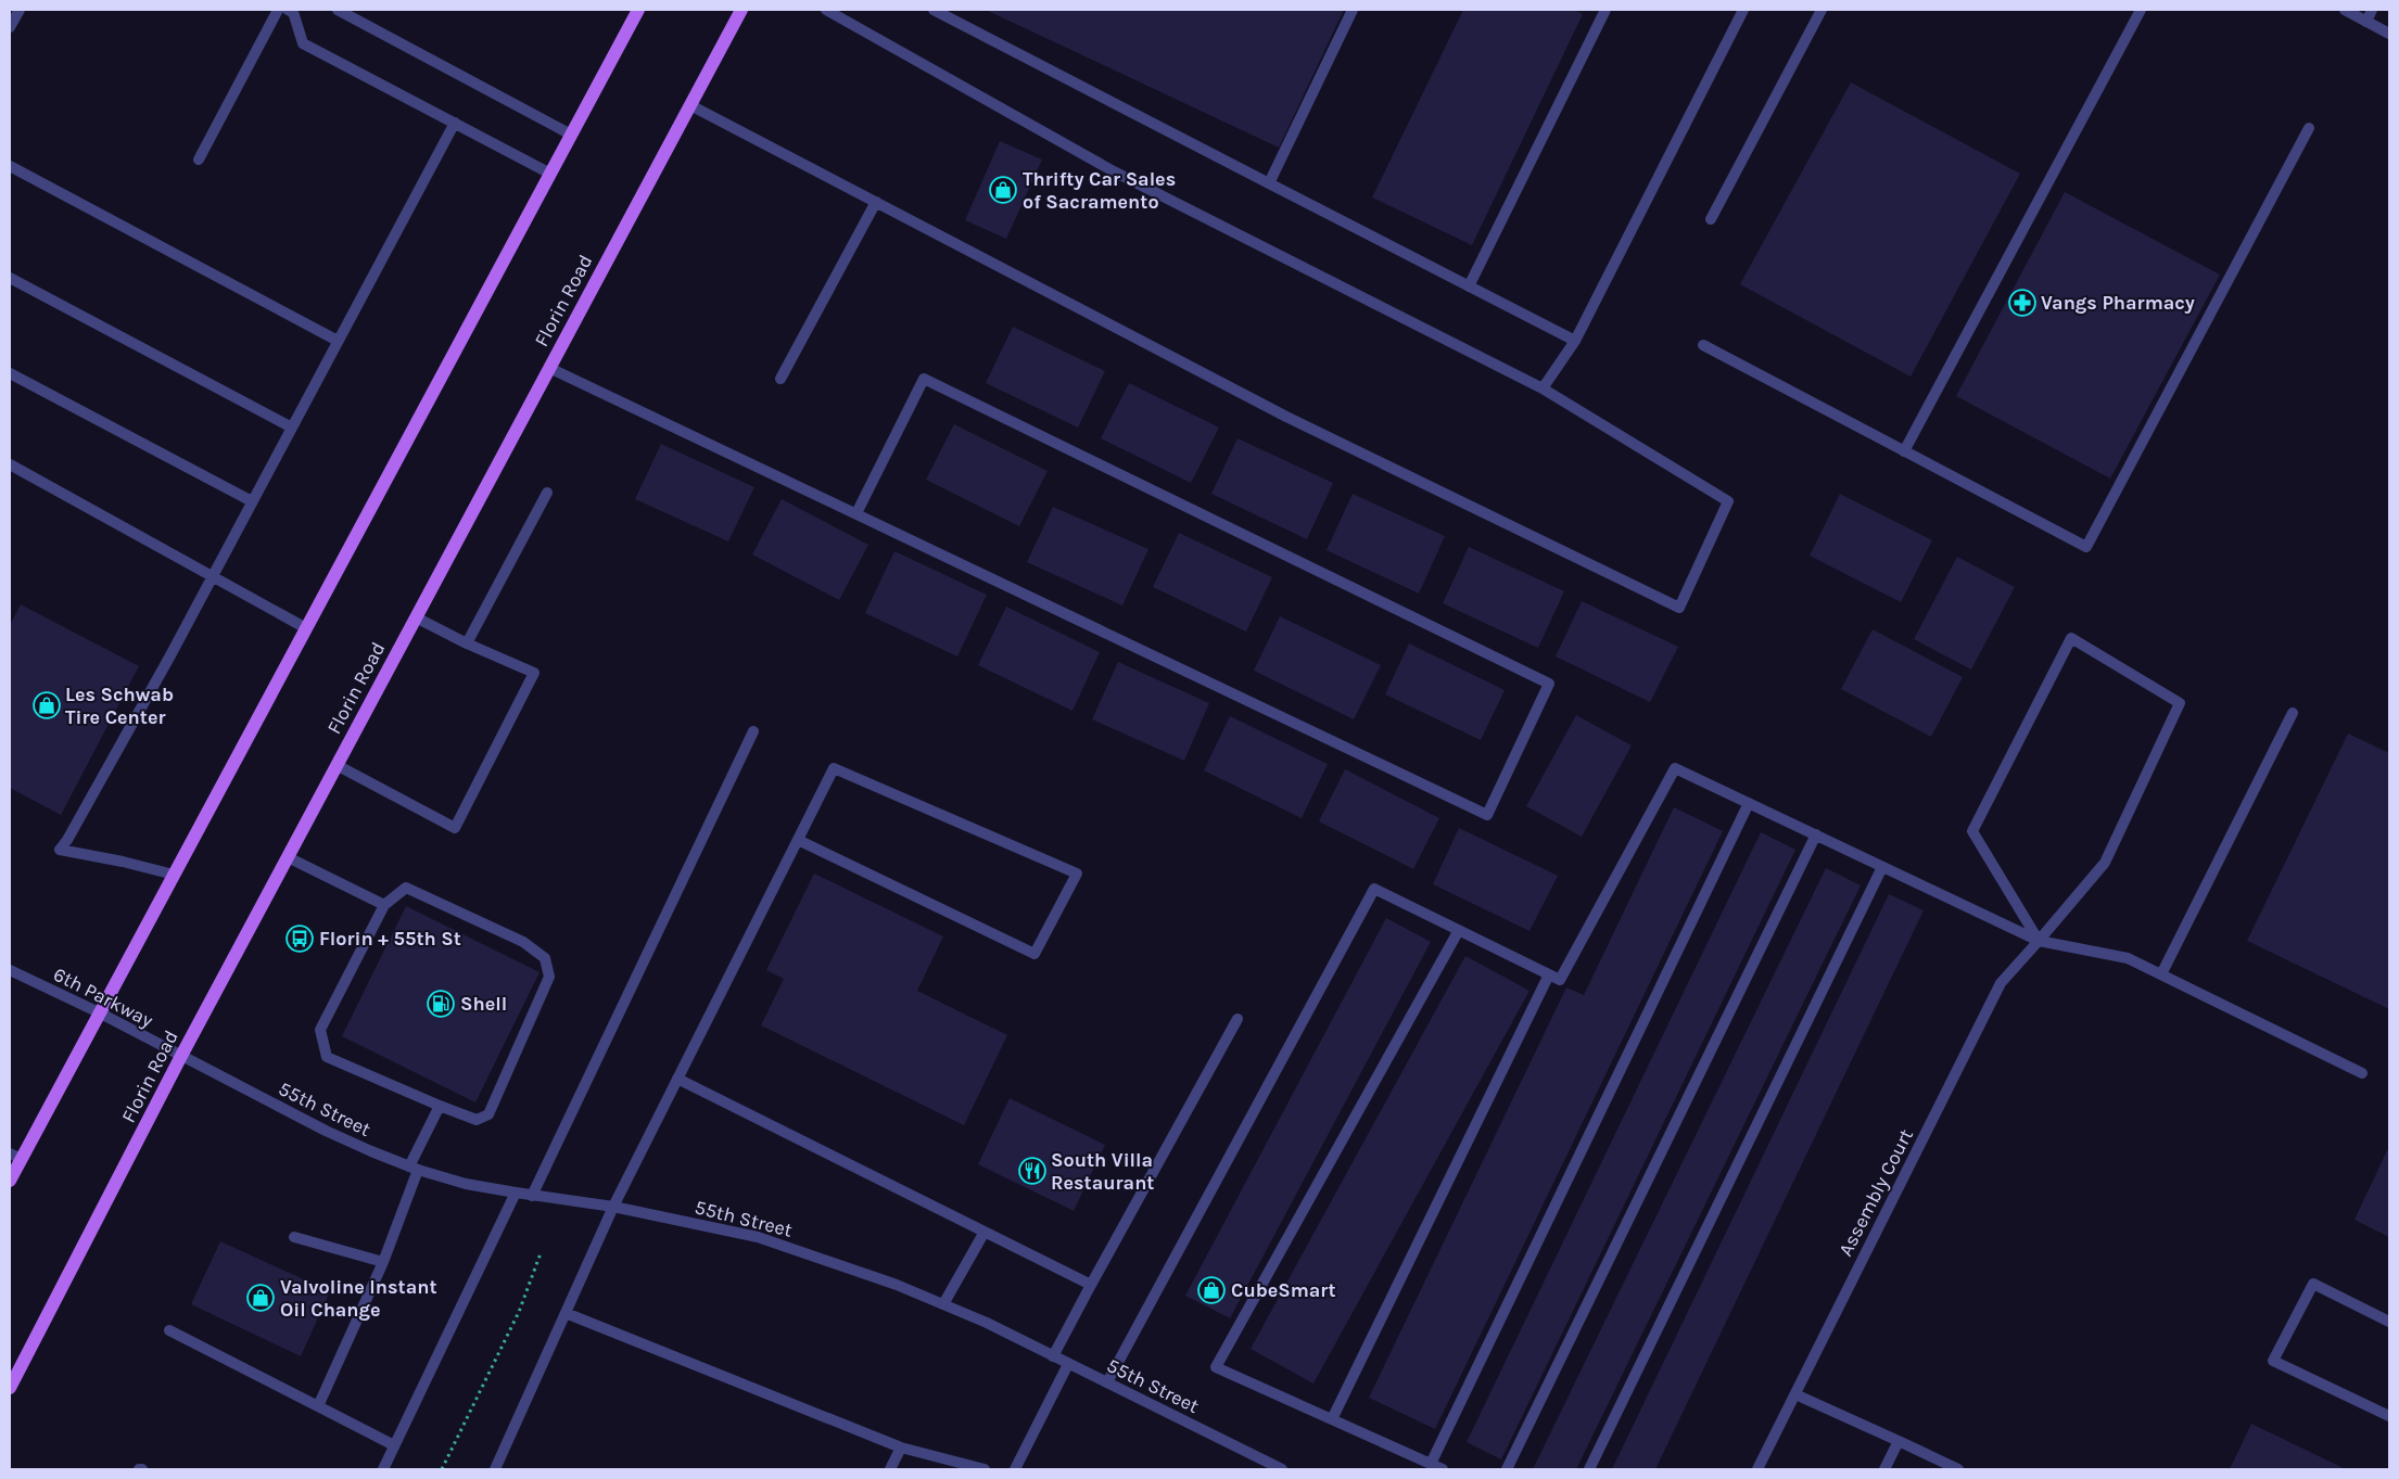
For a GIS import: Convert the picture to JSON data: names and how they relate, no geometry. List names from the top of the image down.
{
  "streets": {
    "main road": ["Florin Road"],
    "street": ["6th Parkway", "55th Street", "Assembly Court"]
  },
  "crossings": [
    ["Florin Road", "6th Parkway"],
    ["Florin Road", "55th Street"],
    ["6th Parkway", "55th Street"]
  ],
  "places": {
    "shop": [
      "Thrifty Car Sales of Sacramento",
      "Les Schwab Tire Center",
      "CubeSmart",
      "Valvoline Instant Oil Change"
    ],
    "pharmacy": ["Vangs Pharmacy"],
    "bus stop": ["Florin + 55th St"],
    "fuel station": ["Shell"],
    "restaurant": ["South Villa Restaurant"]
  }
}
